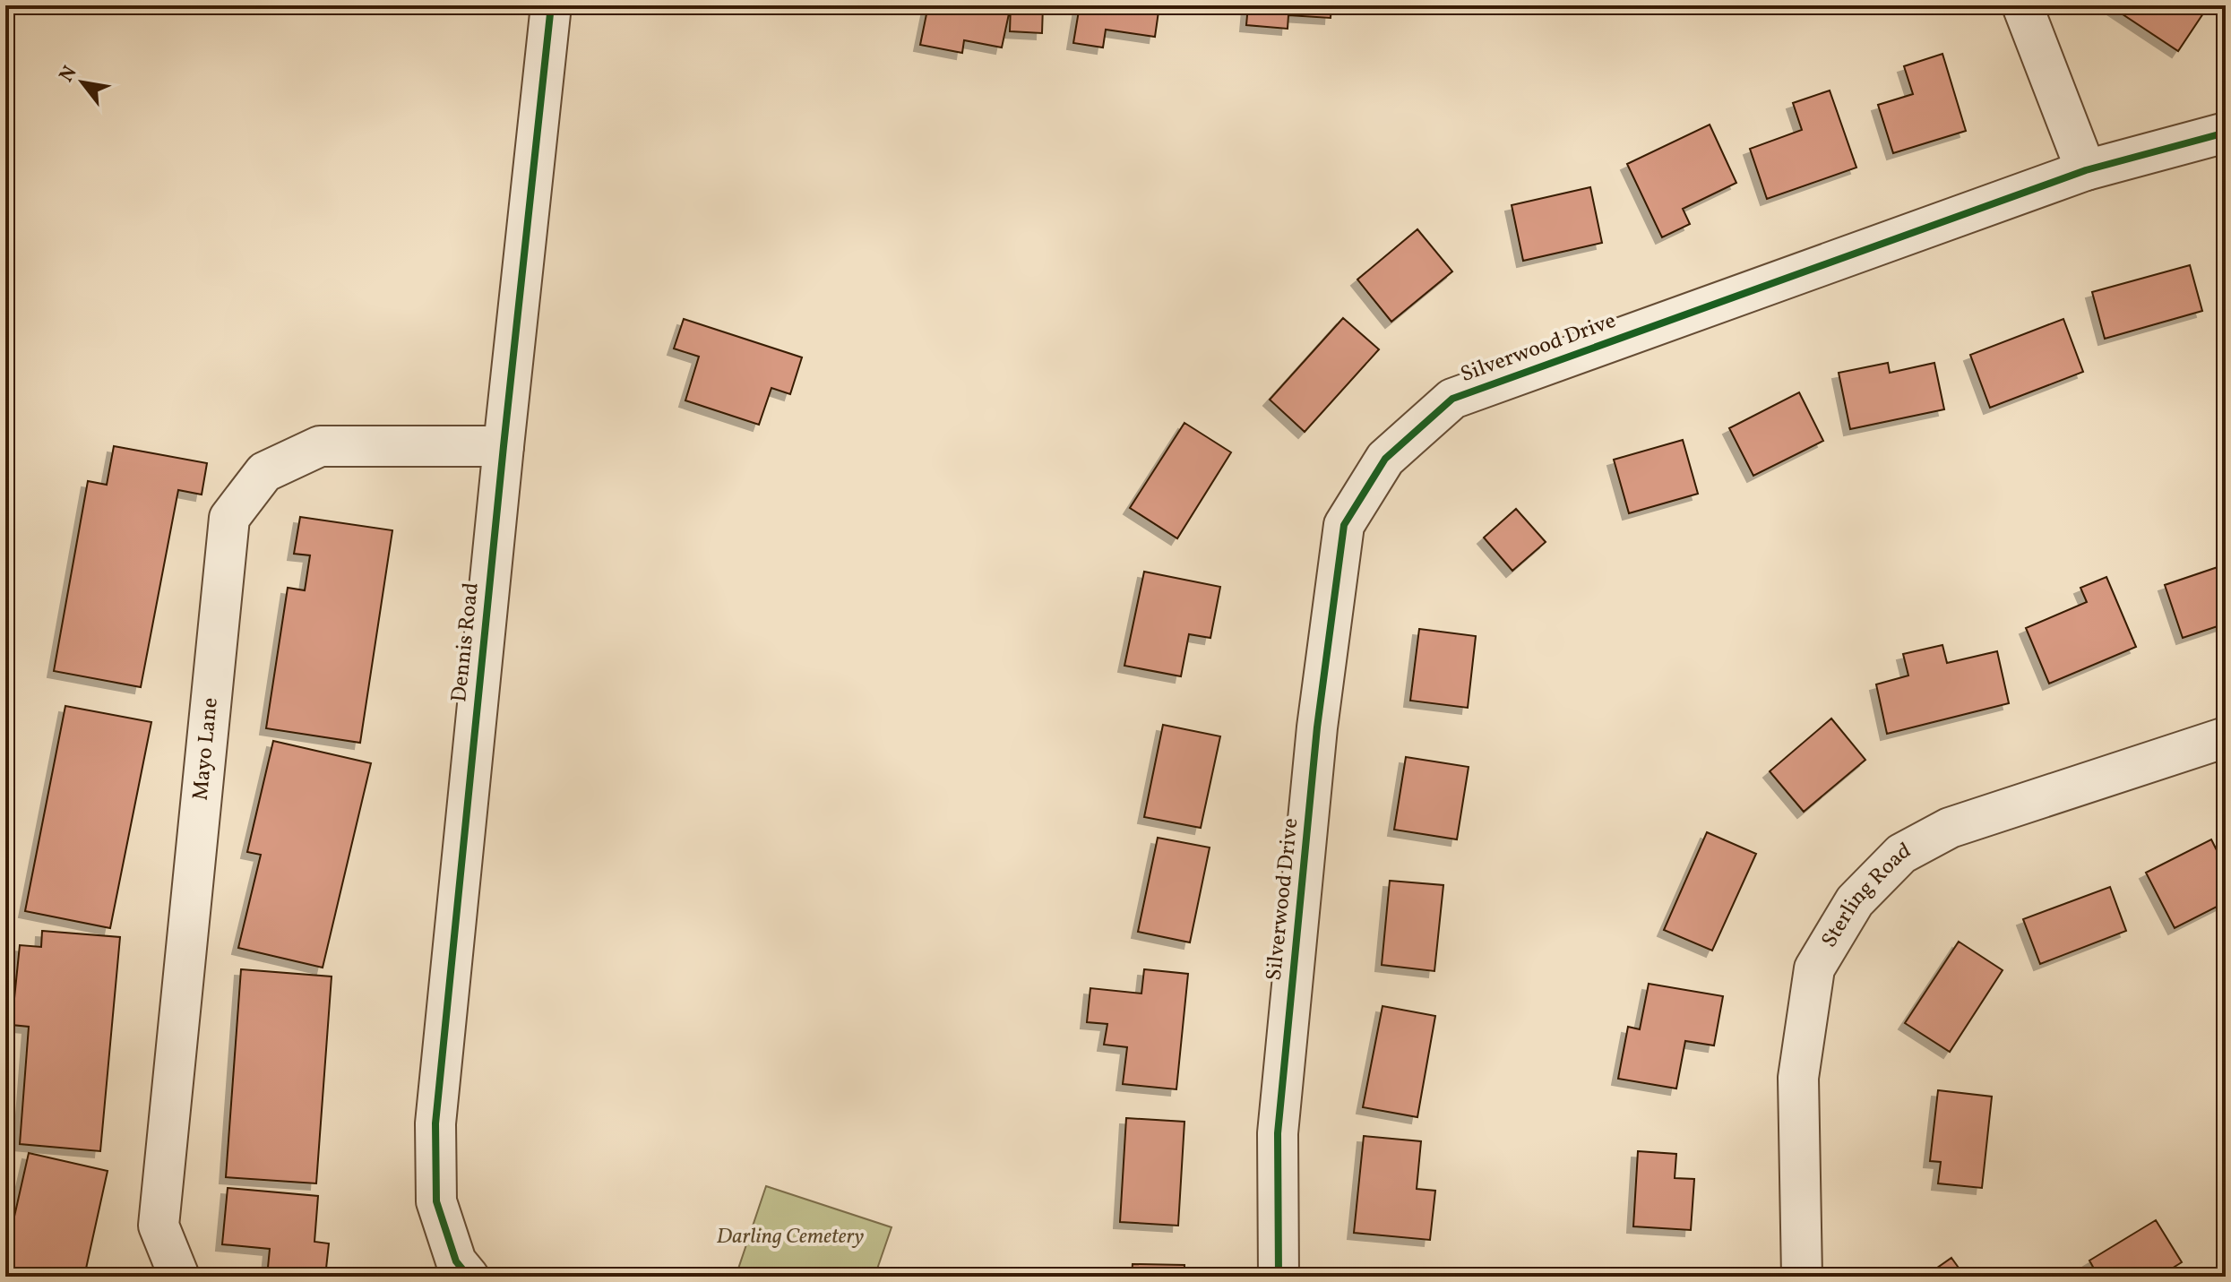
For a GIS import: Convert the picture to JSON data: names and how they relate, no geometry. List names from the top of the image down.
{
  "streets": {
    "street": [
      "Silverwood Drive",
      "Dennis Road",
      "Mayo Lane",
      "Sterling Road"
    ]
  },
  "crossings": [
    ["Dennis Road", "Mayo Lane"]
  ],
  "parks": ["Darling Cemetery"],
  "north": "top left"
}
